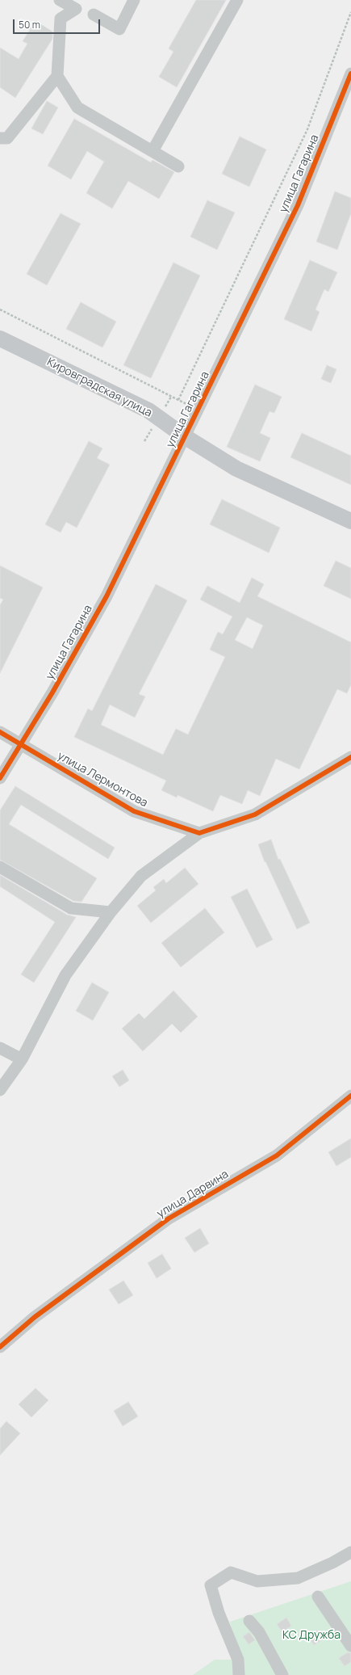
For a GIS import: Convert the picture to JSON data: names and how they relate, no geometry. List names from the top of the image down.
{
  "streets": {
    "main road": ["Кировградская улица"],
    "street": ["улица Гагарина", "улица Лермонтова", "улица Дарвина"]
  },
  "crossings": [
    ["улица Гагарина", "Кировградская улица"],
    ["улица Гагарина", "улица Лермонтова"]
  ],
  "parks": ["КС Дружба"],
  "scale_bar": "50 m"
}
